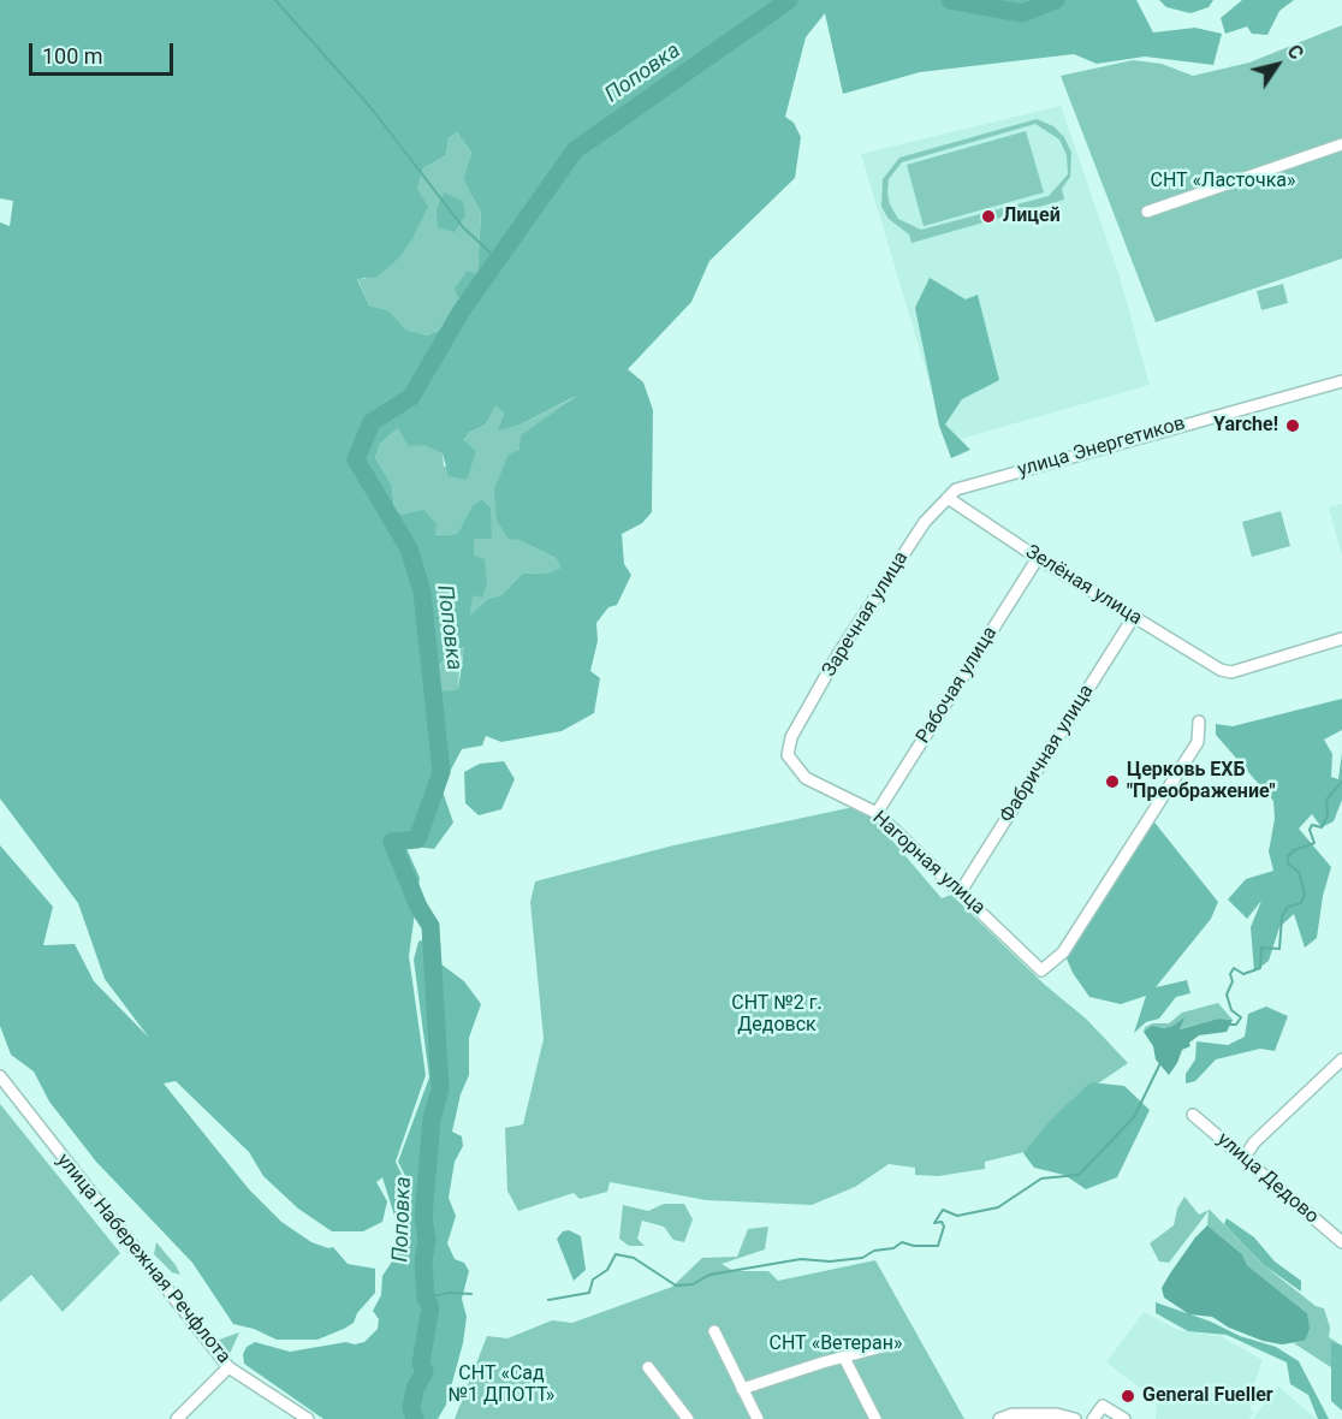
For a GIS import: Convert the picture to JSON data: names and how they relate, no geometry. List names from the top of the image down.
{
  "streets": {
    "street": [
      "улица Энергетиков",
      "Зелёная улица",
      "Заречная улица",
      "Рабочая улица",
      "Фабричная улица",
      "Нагорная улица",
      "улица Дедово",
      "улица Набережная Речфлота"
    ]
  },
  "crossings": [
    ["улица Энергетиков", "Зелёная улица"],
    ["улица Энергетиков", "Заречная улица"],
    ["Зелёная улица", "Заречная улица"],
    ["Зелёная улица", "Рабочая улица"],
    ["Зелёная улица", "Фабричная улица"],
    ["Заречная улица", "Нагорная улица"],
    ["Рабочая улица", "Нагорная улица"],
    ["Фабричная улица", "Нагорная улица"]
  ],
  "water": ["Поповка"],
  "parks": [
    "СНТ «Ласточка»",
    "СНТ №2 г. Дедовск",
    "СНТ «Ветеран»",
    "СНТ «Сад №1 ДПОТТ»"
  ],
  "places": [
    "Лицей",
    "Yarche!",
    "Церковь ЕХБ \"Преображение\"",
    "General Fueller"
  ],
  "scale_bar": "100 m",
  "north": "top right"
}
